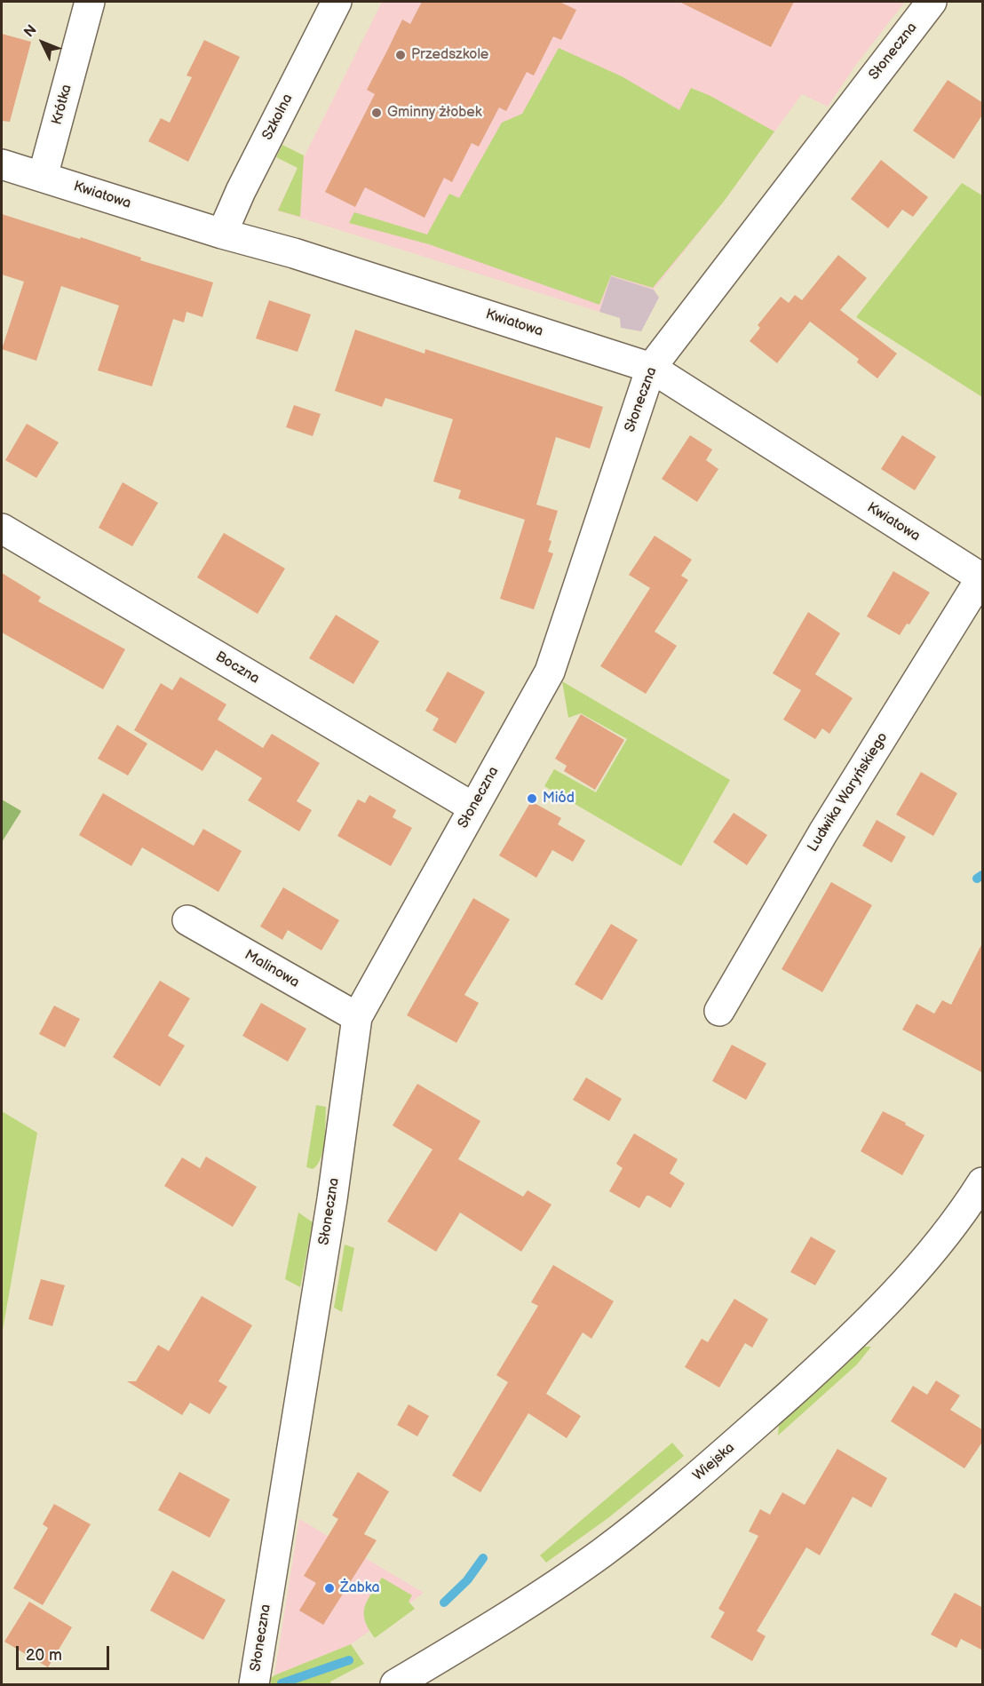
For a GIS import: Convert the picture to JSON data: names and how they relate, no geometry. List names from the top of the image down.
{
  "streets": {
    "street": [
      "Słoneczna",
      "Krótka",
      "Szkolna",
      "Kwiatowa",
      "Boczna",
      "Ludwika Waryńskiego",
      "Malinowa",
      "Wiejska"
    ]
  },
  "crossings": [
    ["Słoneczna", "Kwiatowa"],
    ["Słoneczna", "Boczna"],
    ["Słoneczna", "Malinowa"],
    ["Krótka", "Kwiatowa"],
    ["Szkolna", "Kwiatowa"],
    ["Kwiatowa", "Ludwika Waryńskiego"]
  ],
  "places": [
    "Przedszkole",
    "Gminny żłobek",
    "Miód",
    "Żabka"
  ],
  "scale_bar": "20 m",
  "north": "top left"
}
